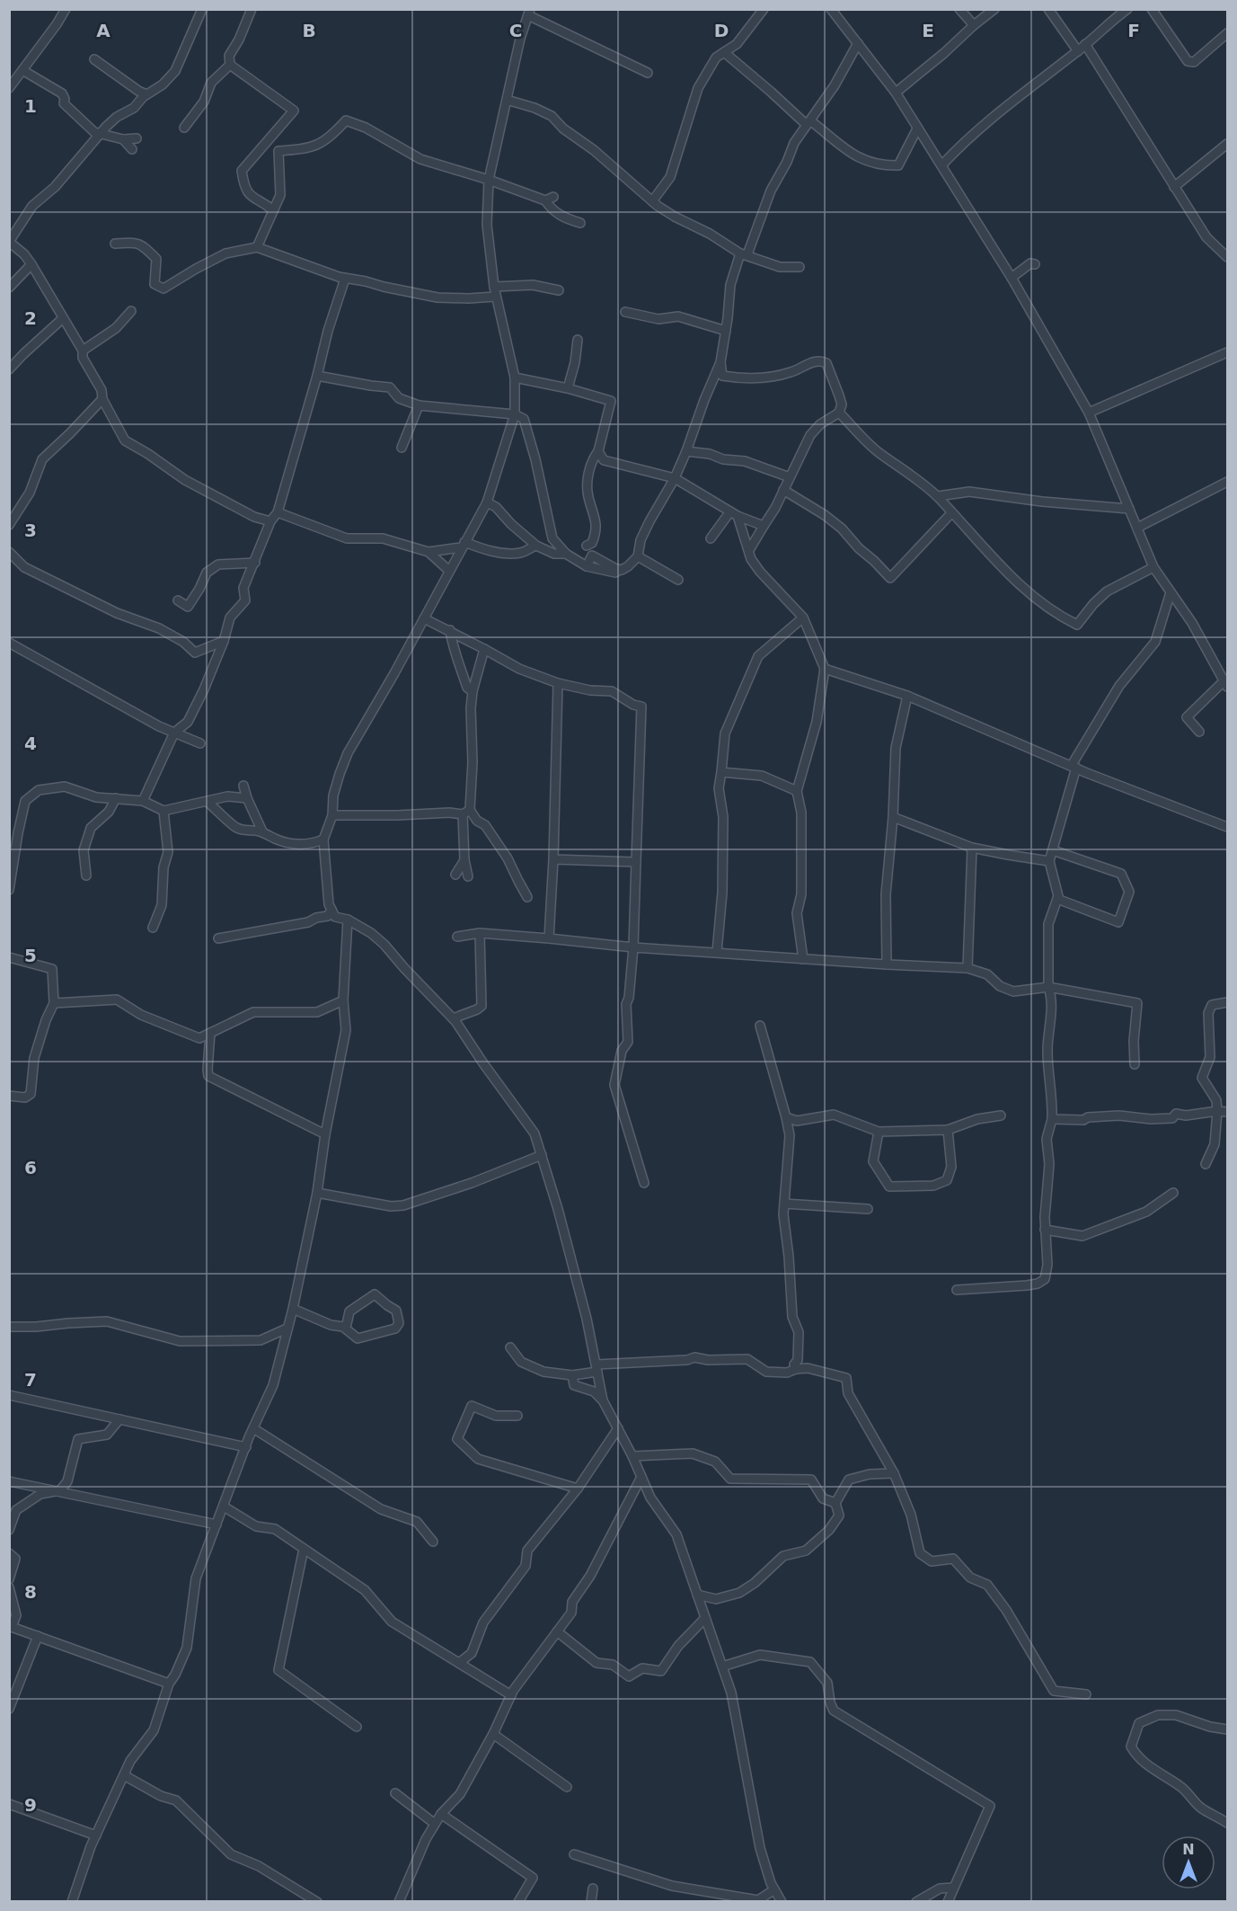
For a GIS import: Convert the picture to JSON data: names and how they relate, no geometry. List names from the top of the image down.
{
  "north": "top",
  "grid": {
    "columns": [
      "A",
      "B",
      "C",
      "D",
      "E",
      "F"
    ],
    "rows": [
      "1",
      "2",
      "3",
      "4",
      "5",
      "6",
      "7",
      "8",
      "9"
    ]
  }
}
